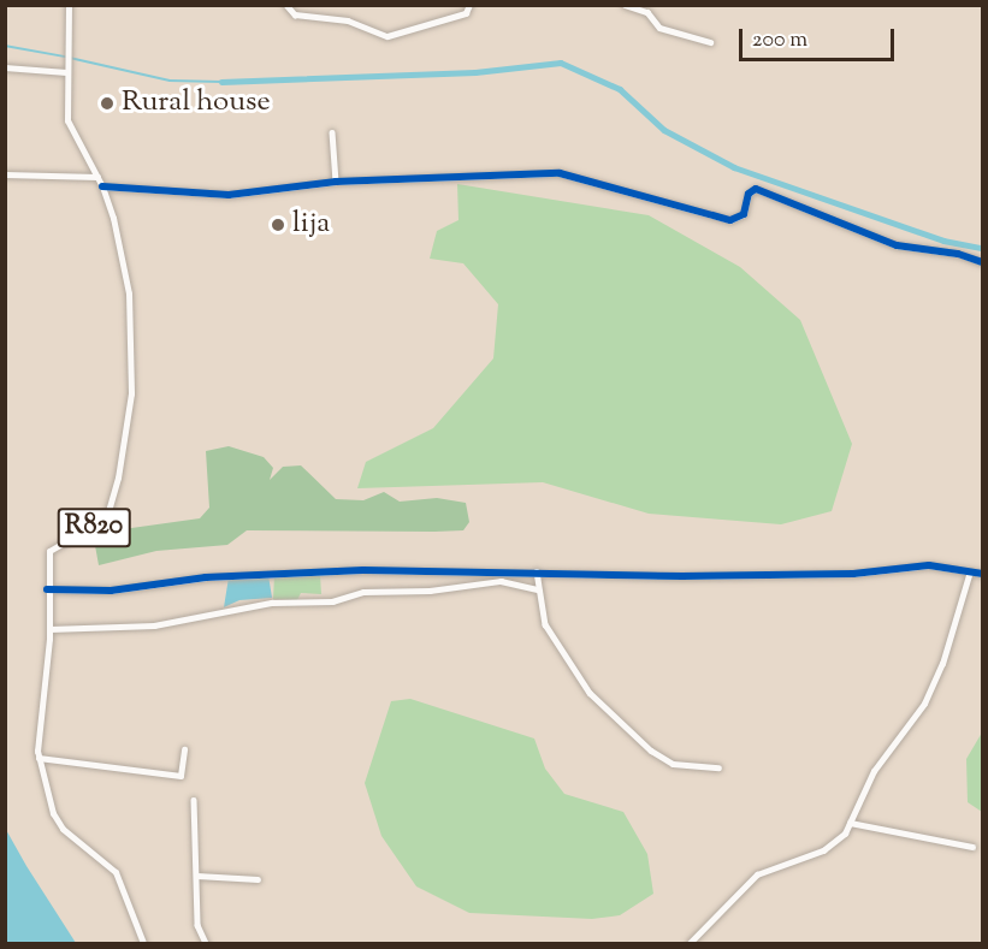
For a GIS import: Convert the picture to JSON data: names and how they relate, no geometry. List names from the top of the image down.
{
  "streets": {
    "main road": ["R820"]
  },
  "places": ["Rural house", "lija"],
  "scale_bar": "200 m"
}
